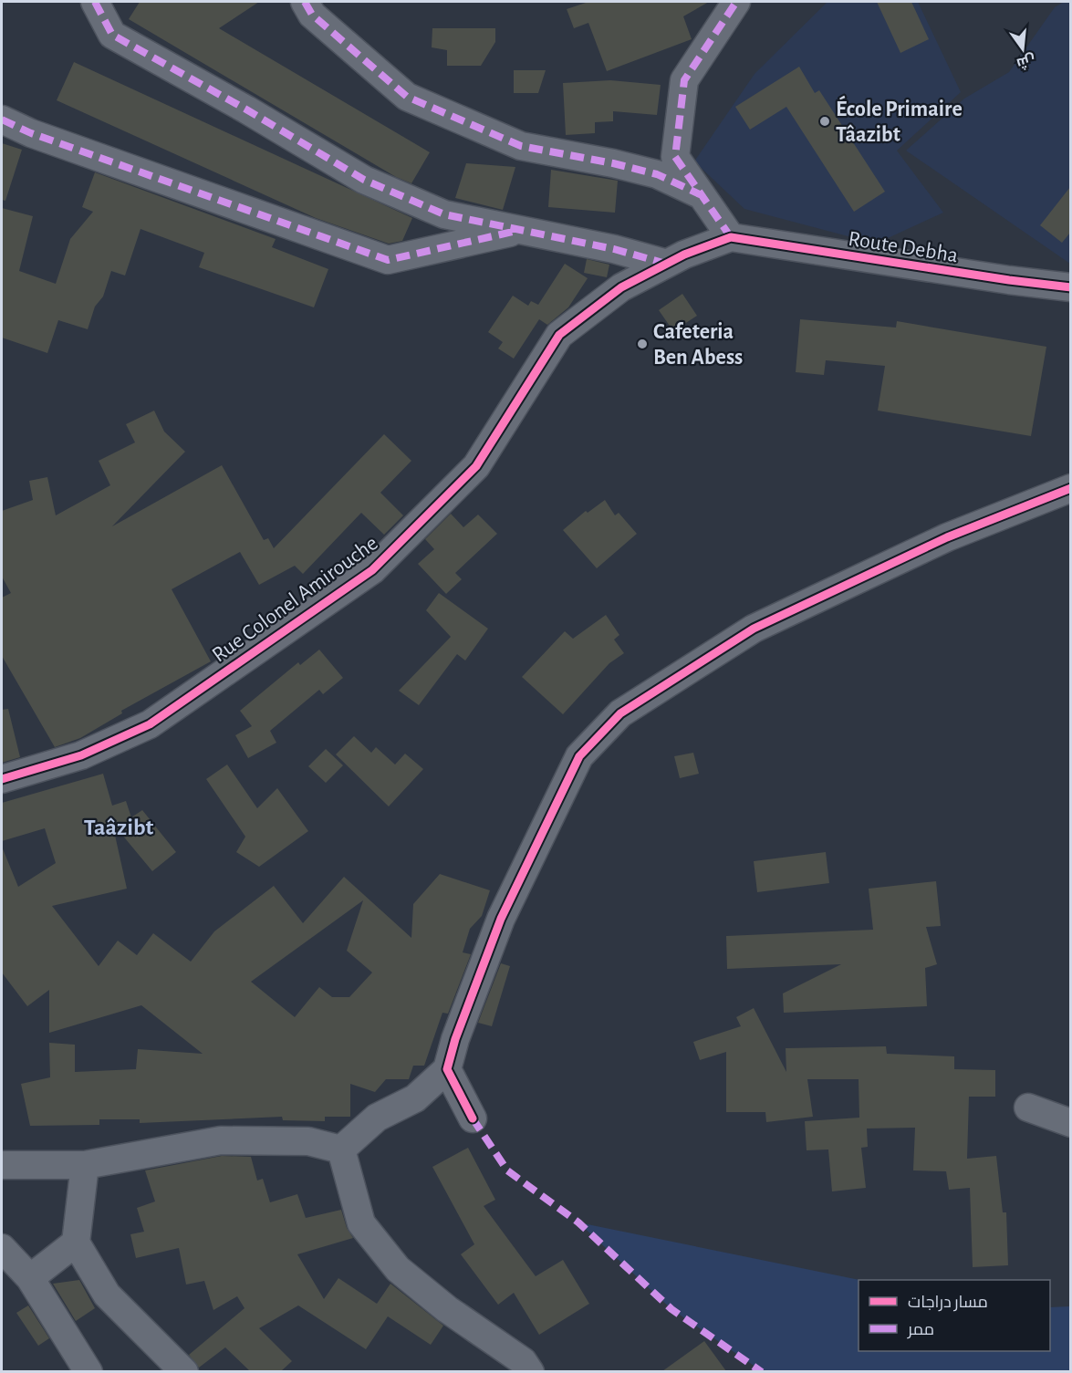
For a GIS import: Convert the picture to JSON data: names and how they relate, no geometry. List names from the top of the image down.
{
  "streets": {
    "street": ["Route Debha", "Rue Colonel Amirouche"]
  },
  "crossings": [
    ["Route Debha", "Rue Colonel Amirouche"]
  ],
  "districts": ["Taâzibt"],
  "places": ["École Primaire Tâazibt", "Cafeteria Ben Abess"],
  "legend": ["مسار دراجات", "ممر"],
  "north": "bottom"
}
